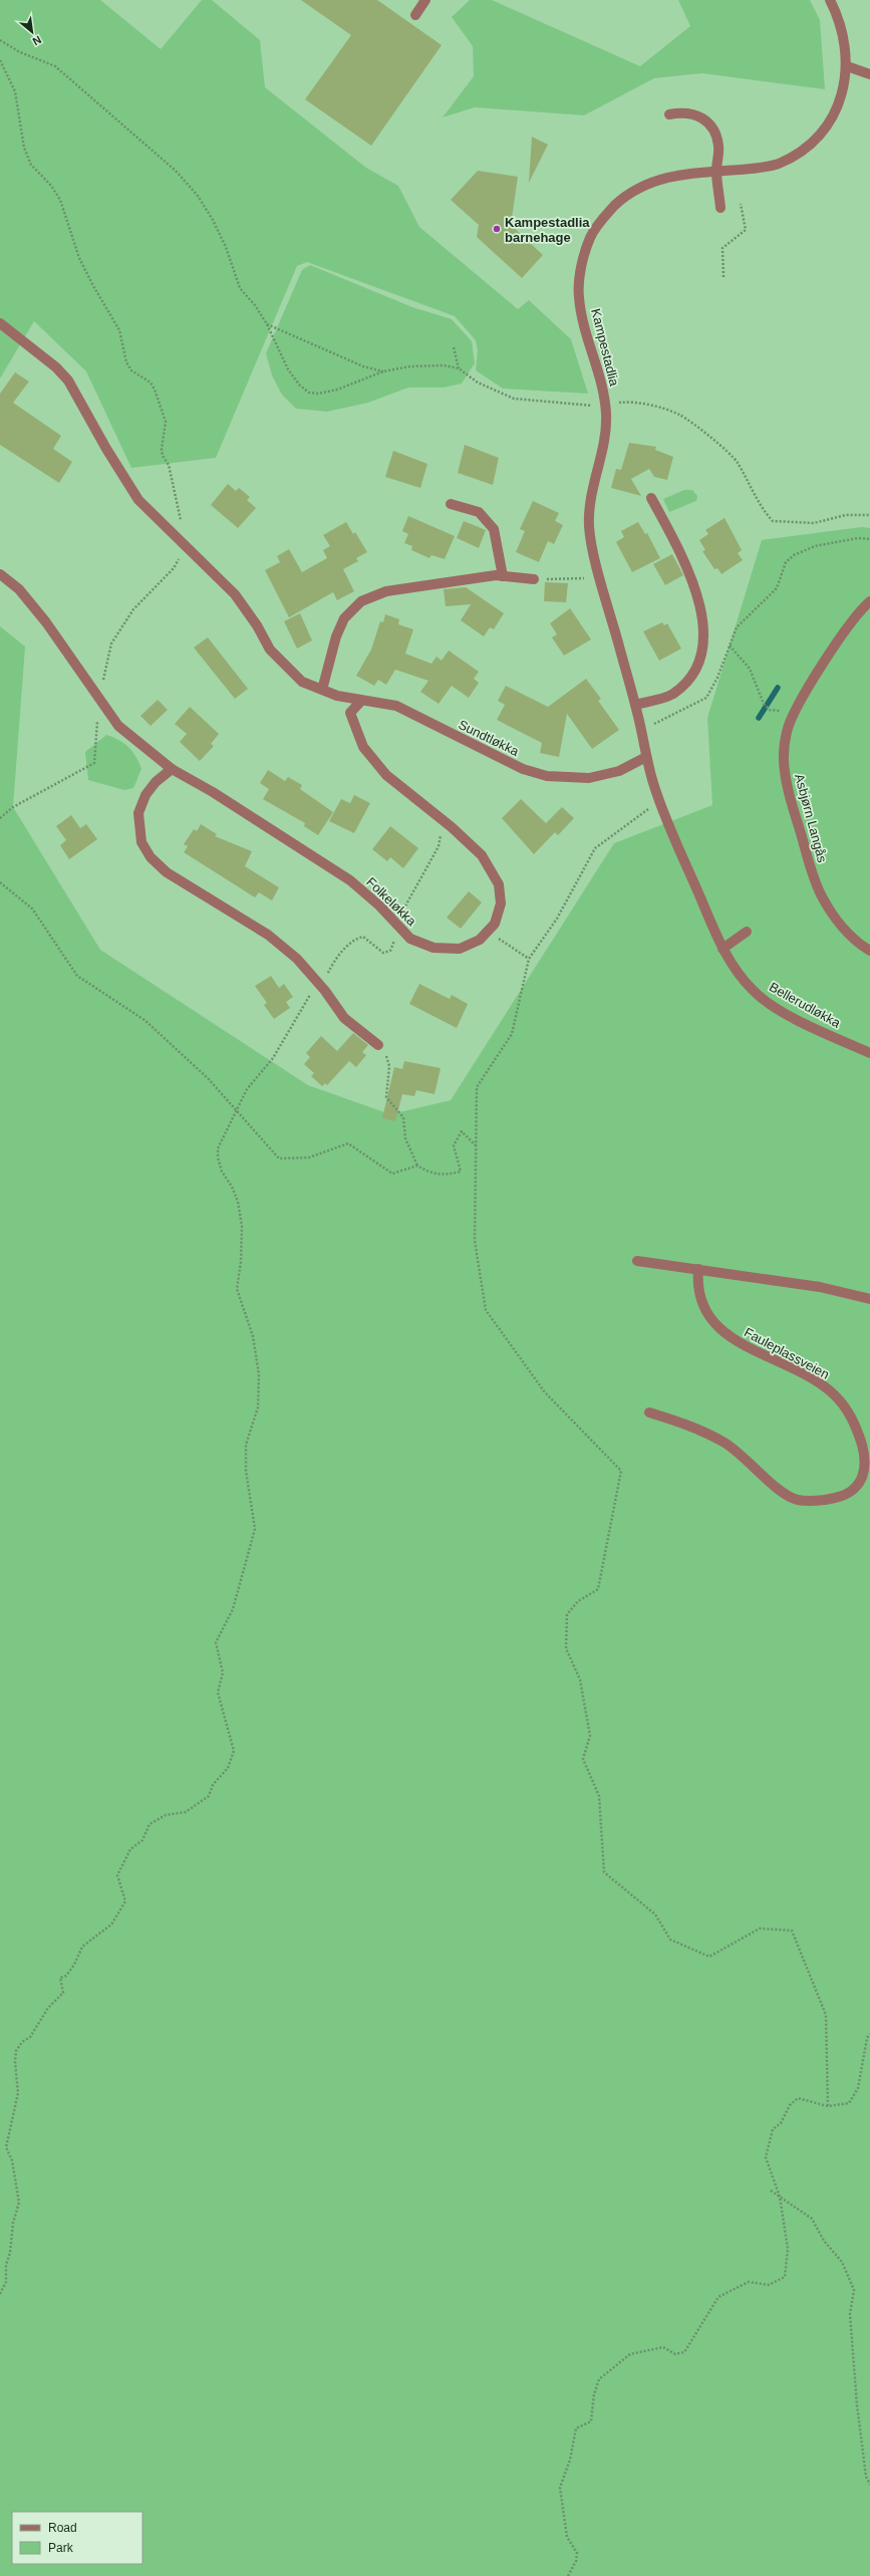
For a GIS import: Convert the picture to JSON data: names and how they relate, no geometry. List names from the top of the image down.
{
  "streets": {
    "street": [
      "Kampestadlia",
      "Sundtløkka",
      "Asbjørn Langås",
      "Folkeløkka",
      "Bellerudløkka",
      "Fauleplassveien"
    ]
  },
  "crossings": [
    ["Kampestadlia", "Sundtløkka"],
    ["Kampestadlia", "Bellerudløkka"],
    ["Sundtløkka", "Folkeløkka"]
  ],
  "places": ["Kampestadlia barnehage"],
  "legend": ["Road", "Park"],
  "north": "bottom right"
}
